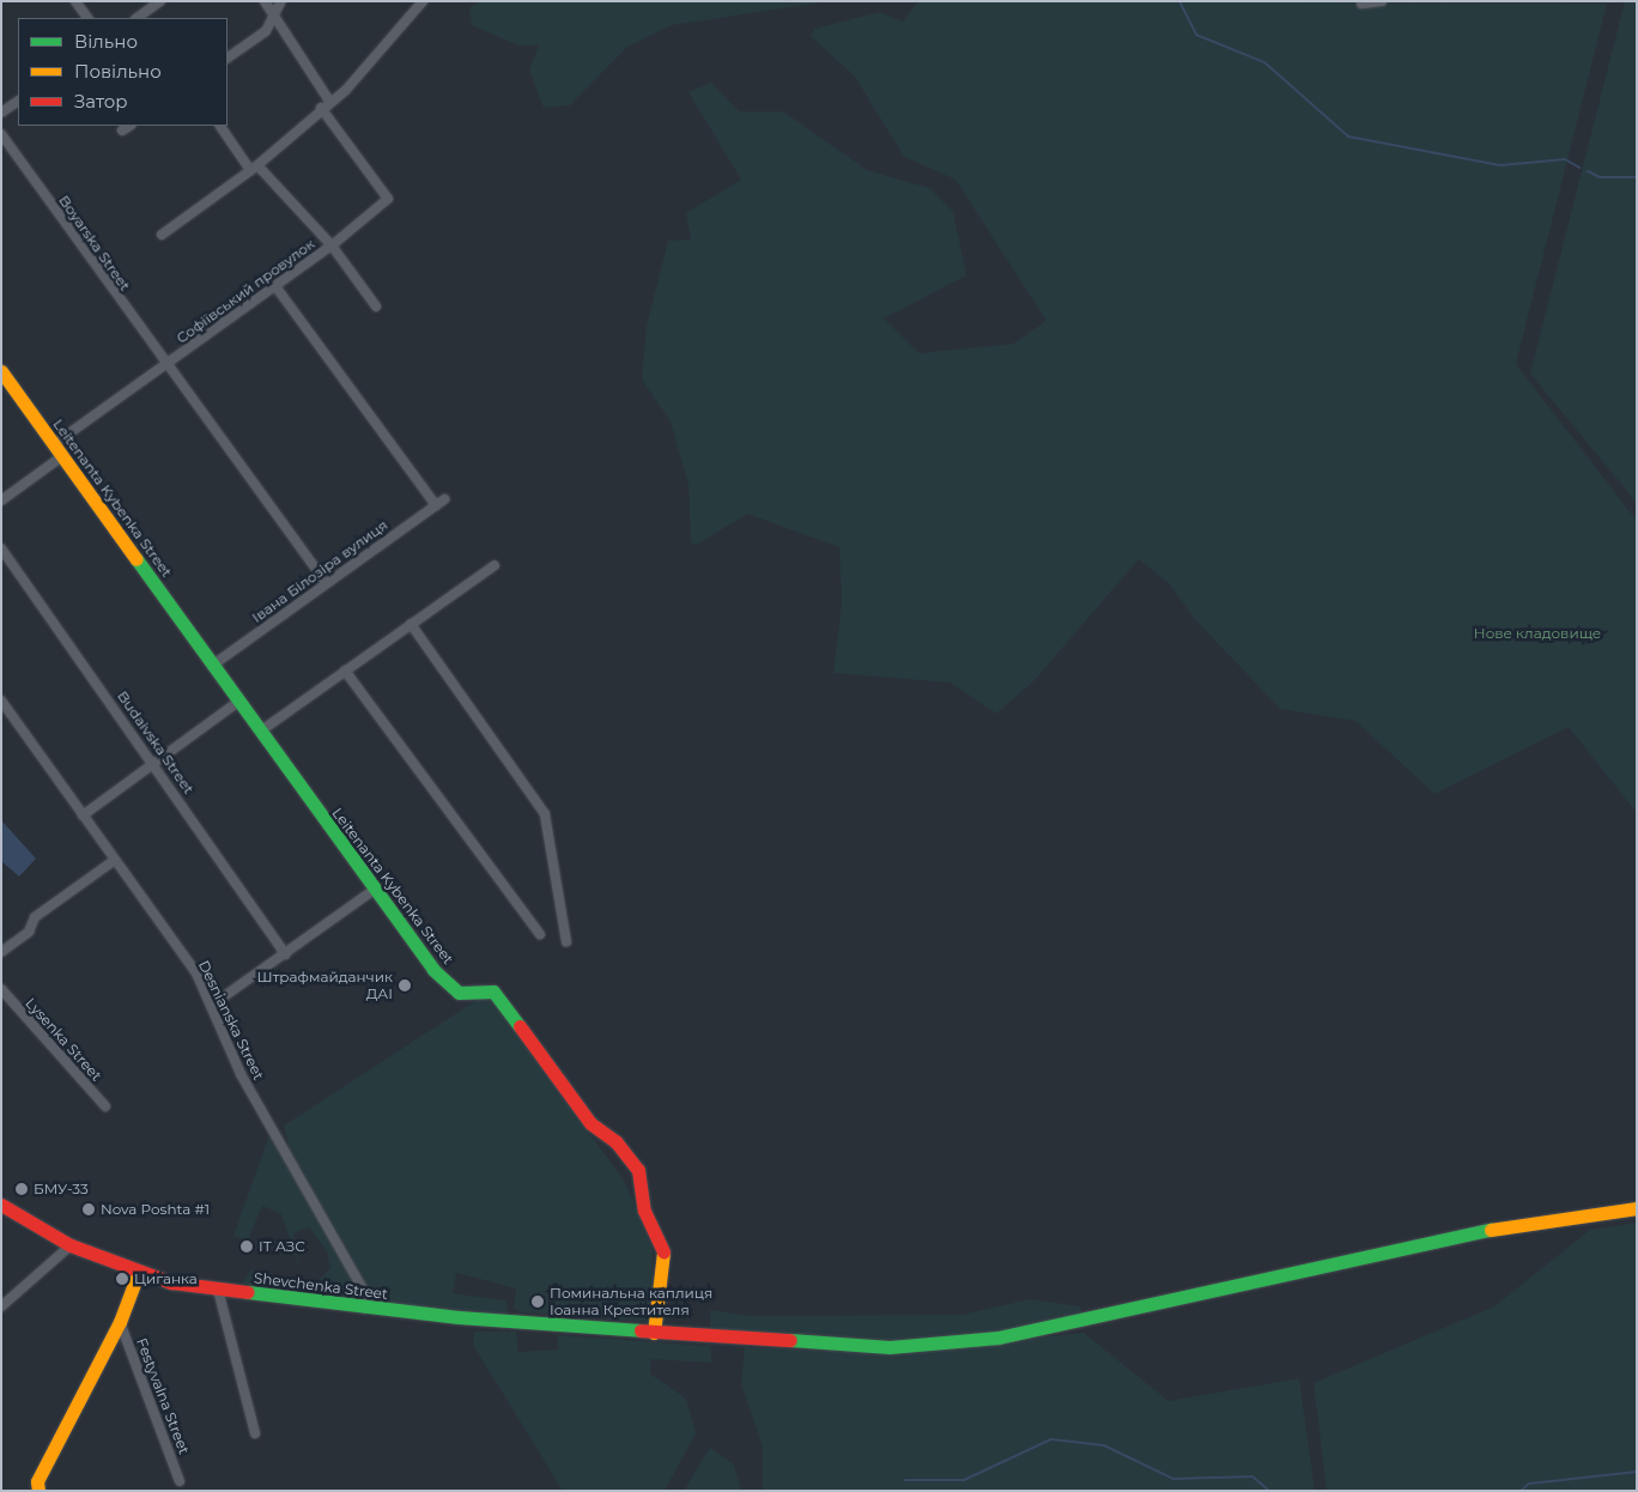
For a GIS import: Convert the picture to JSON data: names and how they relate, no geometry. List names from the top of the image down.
{
  "streets": {
    "street": [
      "Boyarska Street",
      "Софіївський провулок",
      "Leitenanta Kybenka Street",
      "Івана Білозіра вулиця",
      "Budaivska Street",
      "Desnianska Street",
      "Lysenka Street",
      "Shevchenka Street",
      "Festyvalna Street"
    ]
  },
  "crossings": [
    ["Boyarska Street", "Софіївський провулок"],
    ["Boyarska Street", "Івана Білозіра вулиця"],
    ["Софіївський провулок", "Leitenanta Kybenka Street"],
    ["Софіївський провулок", "Івана Білозіра вулиця"],
    ["Leitenanta Kybenka Street", "Івана Білозіра вулиця"],
    ["Leitenanta Kybenka Street", "Shevchenka Street"],
    ["Desnianska Street", "Shevchenka Street"]
  ],
  "parks": ["Нове кладовище"],
  "places": [
    "Штрафмайданчик ДАІ",
    "БМУ-33",
    "Nova Poshta #1",
    "ІТ АЗС",
    "Циганка",
    "Поминальна каплиця Іоанна Крестителя"
  ],
  "legend": ["Вільно", "Повільно", "Затор"]
}
